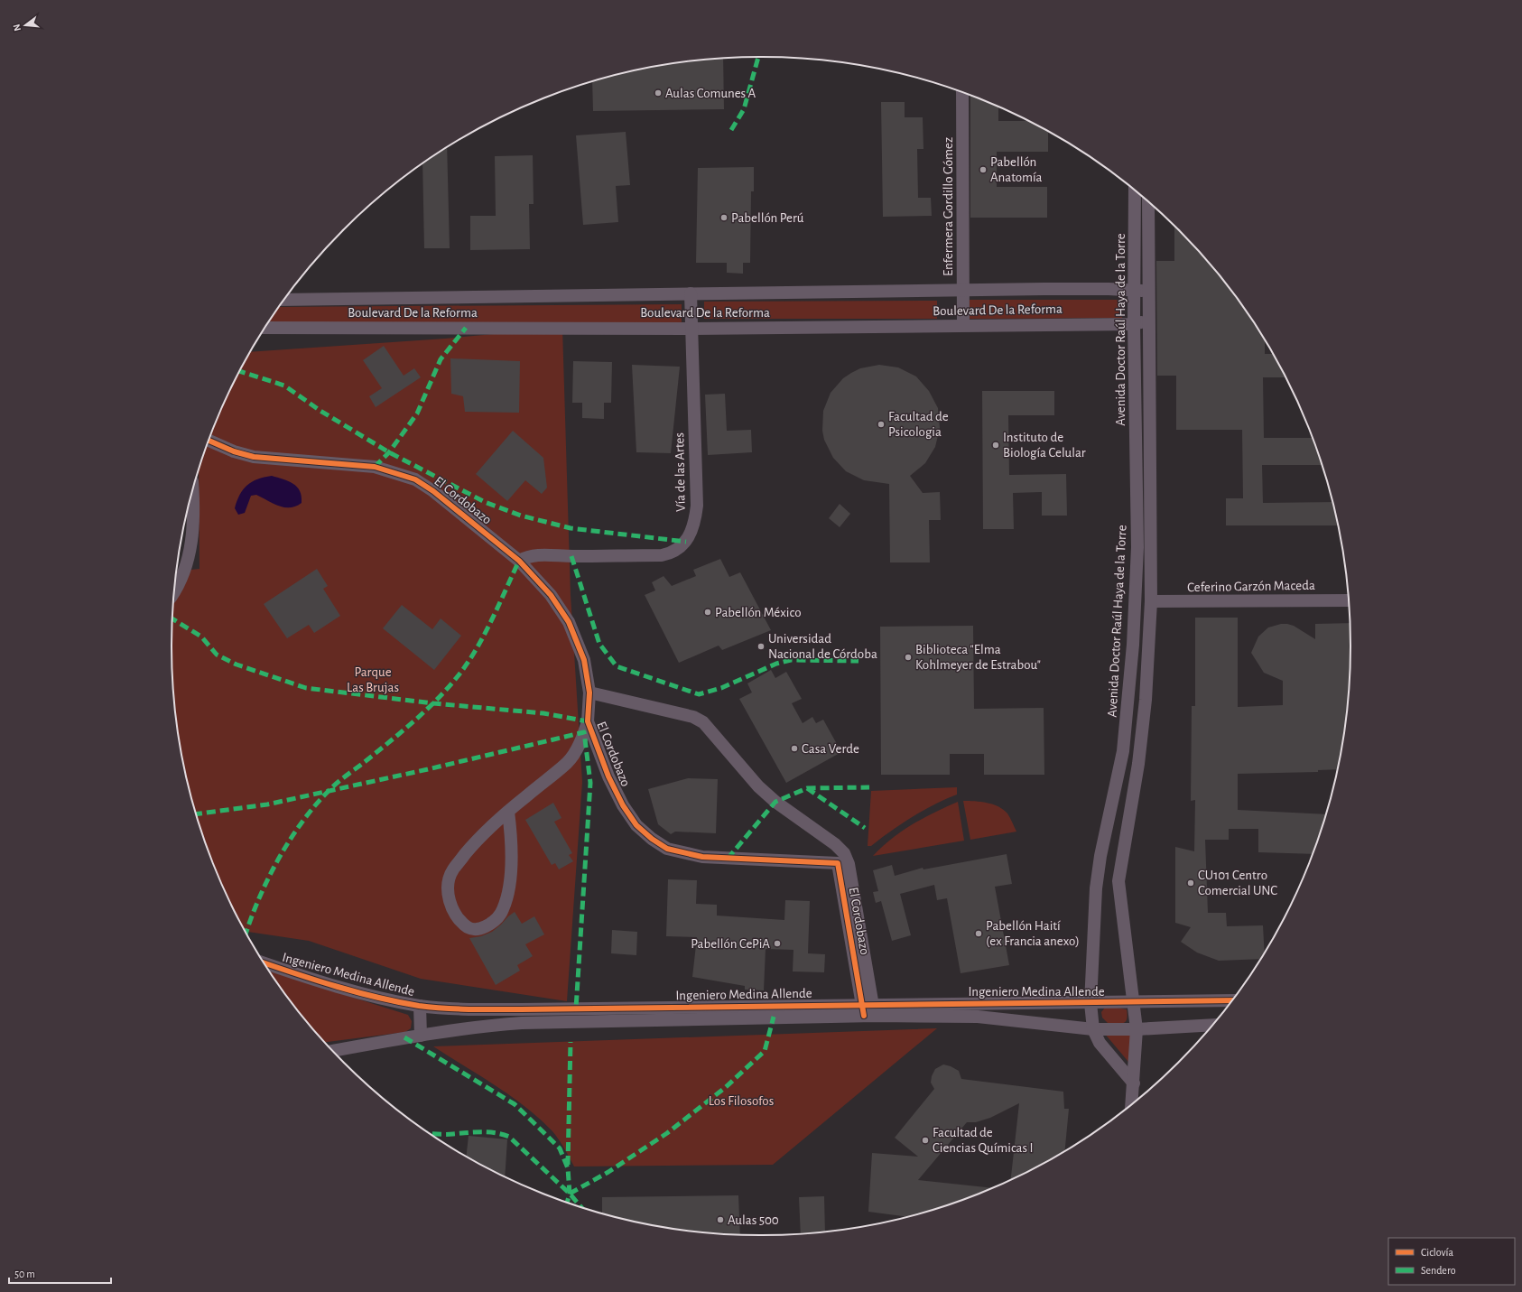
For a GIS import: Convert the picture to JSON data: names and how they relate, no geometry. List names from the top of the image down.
{
  "streets": {
    "street": [
      "Enfermera Gordillo Gómez",
      "Boulevard De la Reforma",
      "Avenida Doctor Raúl Haya de la Torre",
      "Vía de las Artes",
      "El Cordobazo",
      "Ceferino Garzón Maceda",
      "Ingeniero Medina Allende"
    ]
  },
  "crossings": [
    ["Enfermera Gordillo Gómez", "Boulevard De la Reforma"],
    ["Boulevard De la Reforma", "Avenida Doctor Raúl Haya de la Torre"],
    ["Boulevard De la Reforma", "Vía de las Artes"],
    ["Avenida Doctor Raúl Haya de la Torre", "Ceferino Garzón Maceda"],
    ["Avenida Doctor Raúl Haya de la Torre", "Ingeniero Medina Allende"],
    ["Vía de las Artes", "El Cordobazo"],
    ["El Cordobazo", "Ingeniero Medina Allende"]
  ],
  "parks": ["Parque Las Brujas", "Los Filosofos"],
  "places": [
    "Aulas Comunes A",
    "Pabellón Anatomía",
    "Pabellón Perú",
    "Facultad de Psicologia",
    "Instituto de Biología Celular",
    "Pabellón México",
    "Universidad Nacional de Córdoba",
    "Biblioteca \"Elma Kohlmeyer de Estrabou\"",
    "Casa Verde",
    "CU101 Centro Comercial UNC",
    "Pabellón Haití (ex Francia anexo)",
    "Pabellón CePiA",
    "Facultad de Ciencias Químicas I",
    "Aulas 500"
  ],
  "legend": ["Ciclovía", "Sendero"],
  "scale_bar": "50 m",
  "north": "left"
}
